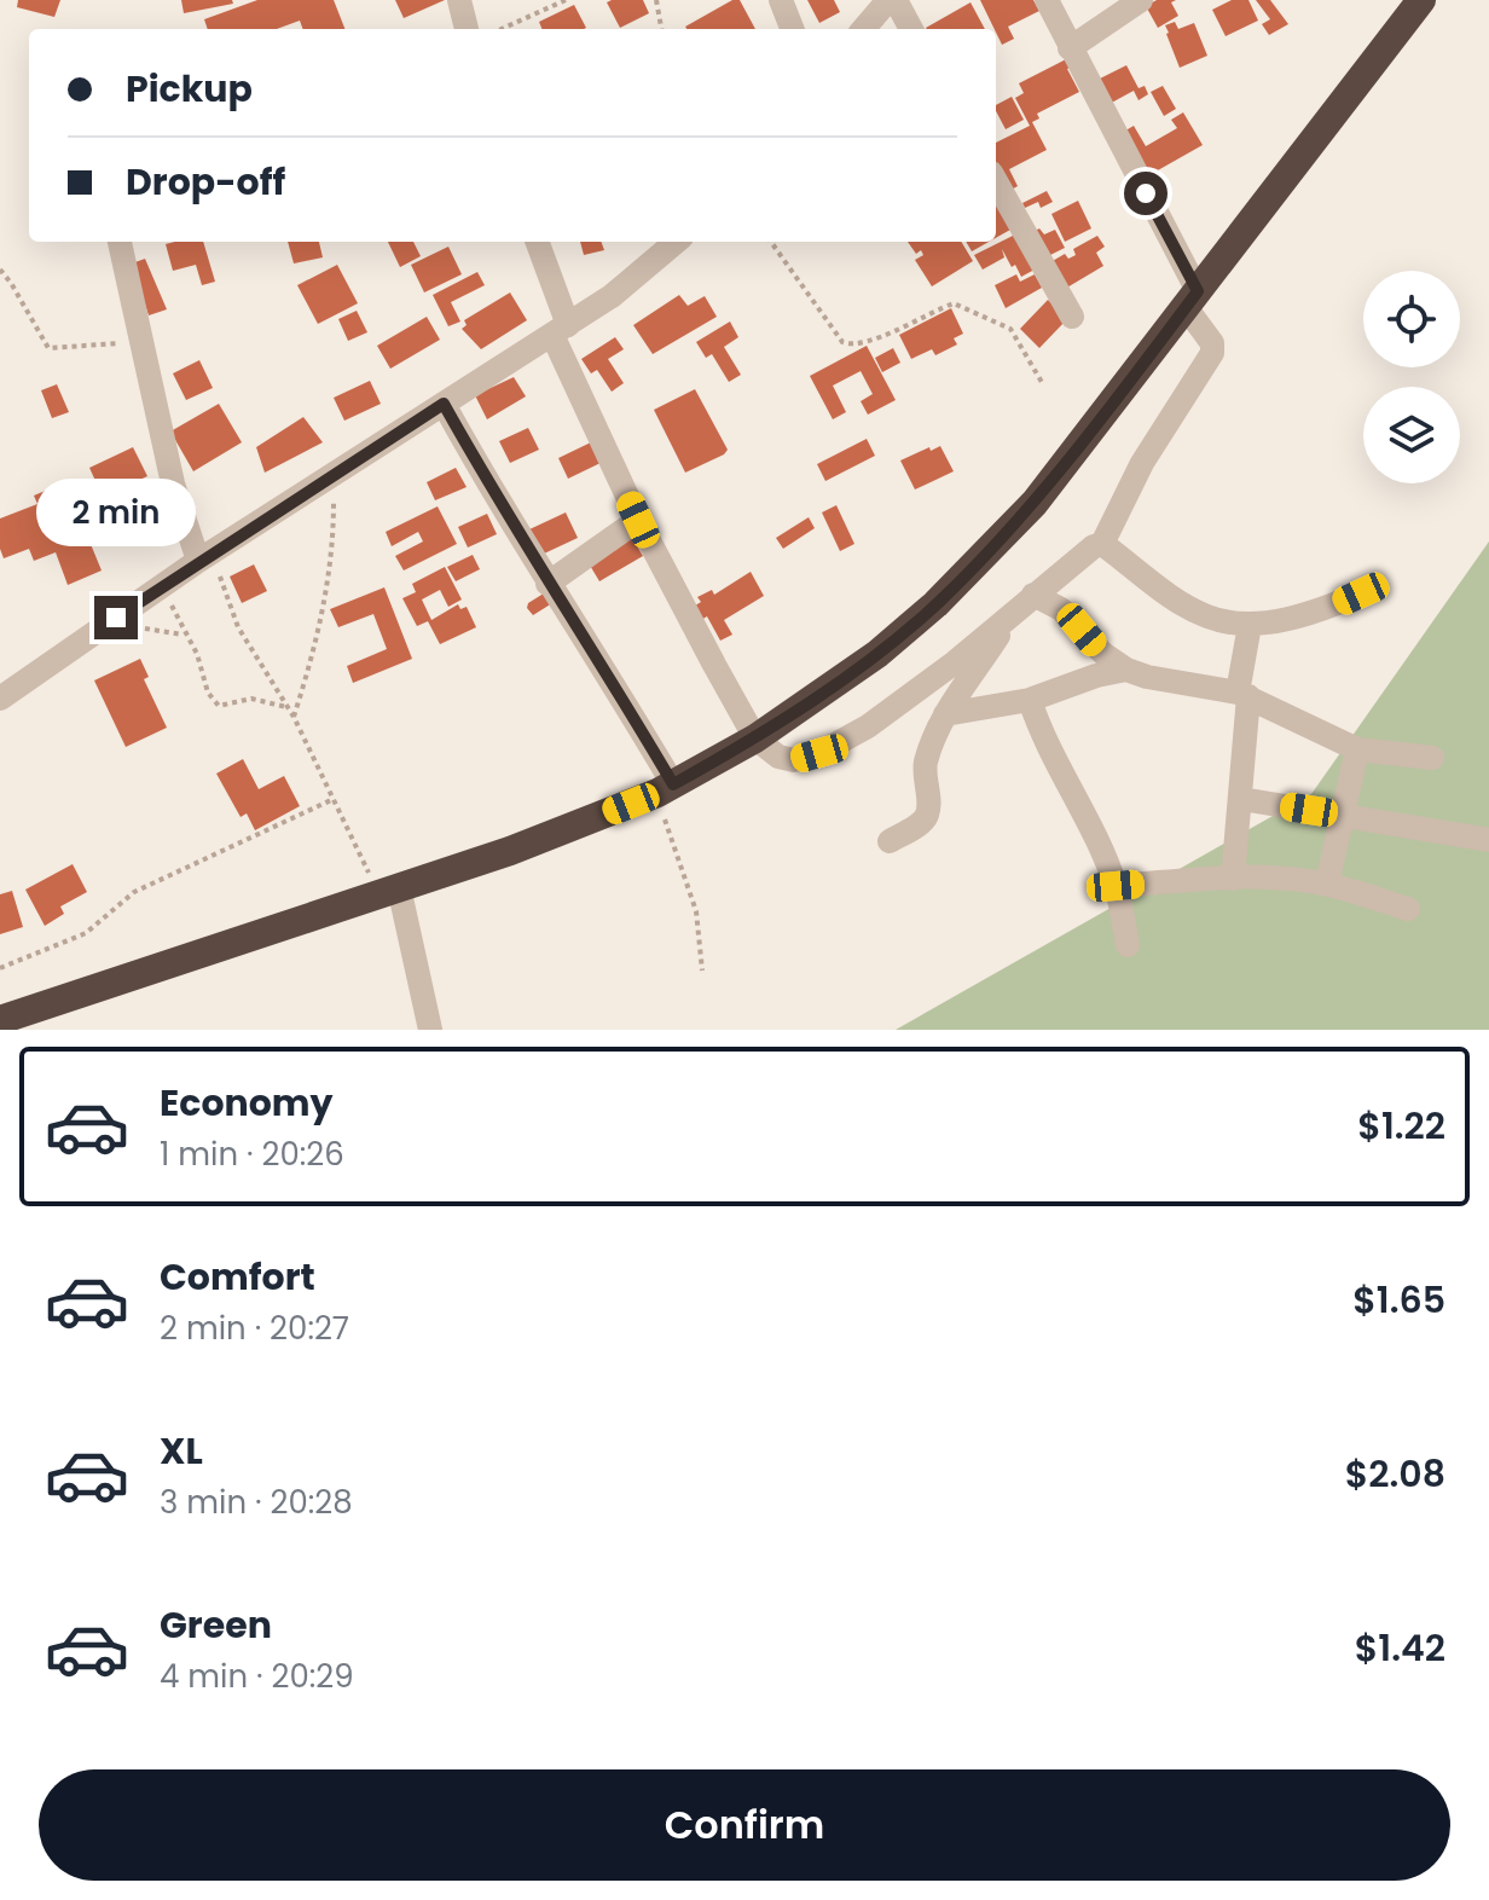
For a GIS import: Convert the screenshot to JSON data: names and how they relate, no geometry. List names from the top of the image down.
{
  "page": {
    "banner": ["Pickup", "Drop-off"],
    "bubble": "2 min",
    "list": [
      {
        "name": "Economy",
        "note": "1 min · 20:26",
        "value": "$1.22"
      },
      {
        "name": "Comfort",
        "note": "2 min · 20:27",
        "value": "$1.65"
      },
      {
        "name": "XL",
        "note": "3 min · 20:28",
        "value": "$2.08"
      },
      {
        "name": "Green",
        "note": "4 min · 20:29",
        "value": "$1.42"
      }
    ],
    "buttons": "Confirm"
  }
}
